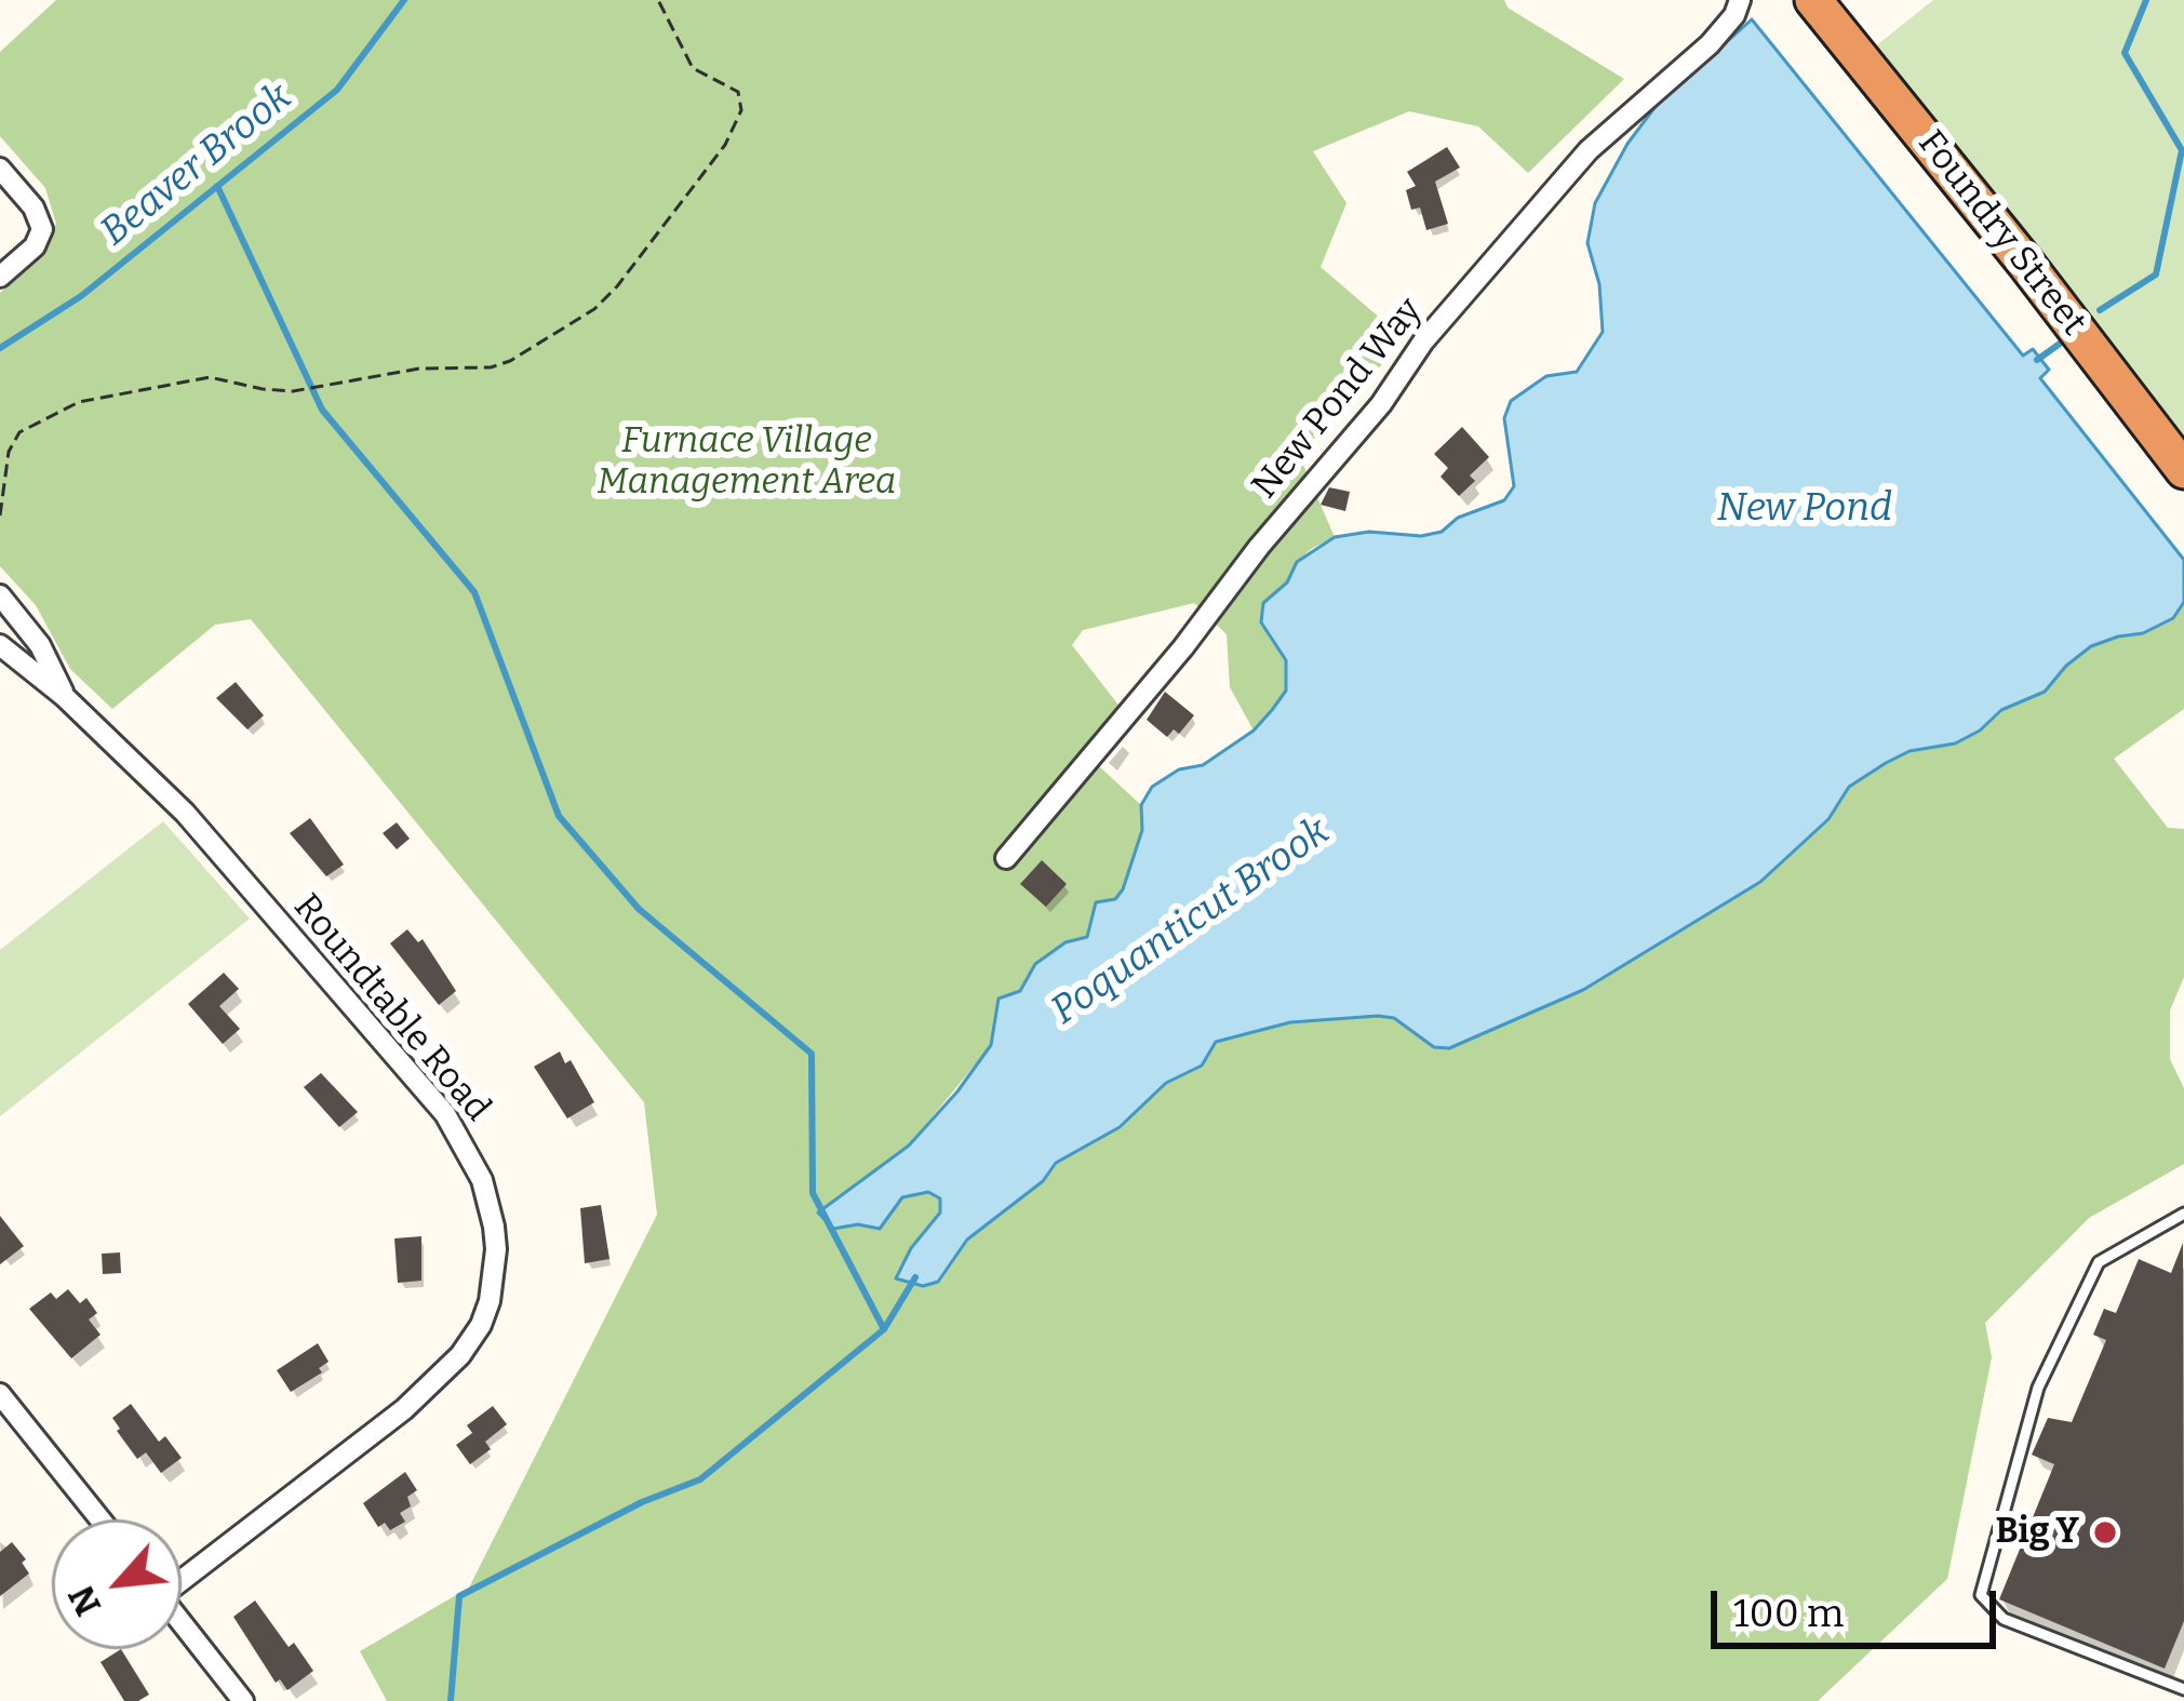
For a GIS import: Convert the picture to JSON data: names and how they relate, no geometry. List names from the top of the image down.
{
  "streets": {
    "highway": ["Foundry Street"],
    "street": ["New Pond Way", "Roundtable Road"]
  },
  "water": ["Beaver Brook", "New Pond", "Poquanticut Brook"],
  "parks": ["Furnace Village Management Area"],
  "places": ["Big Y"],
  "scale_bar": "100 m",
  "north": "bottom left"
}
